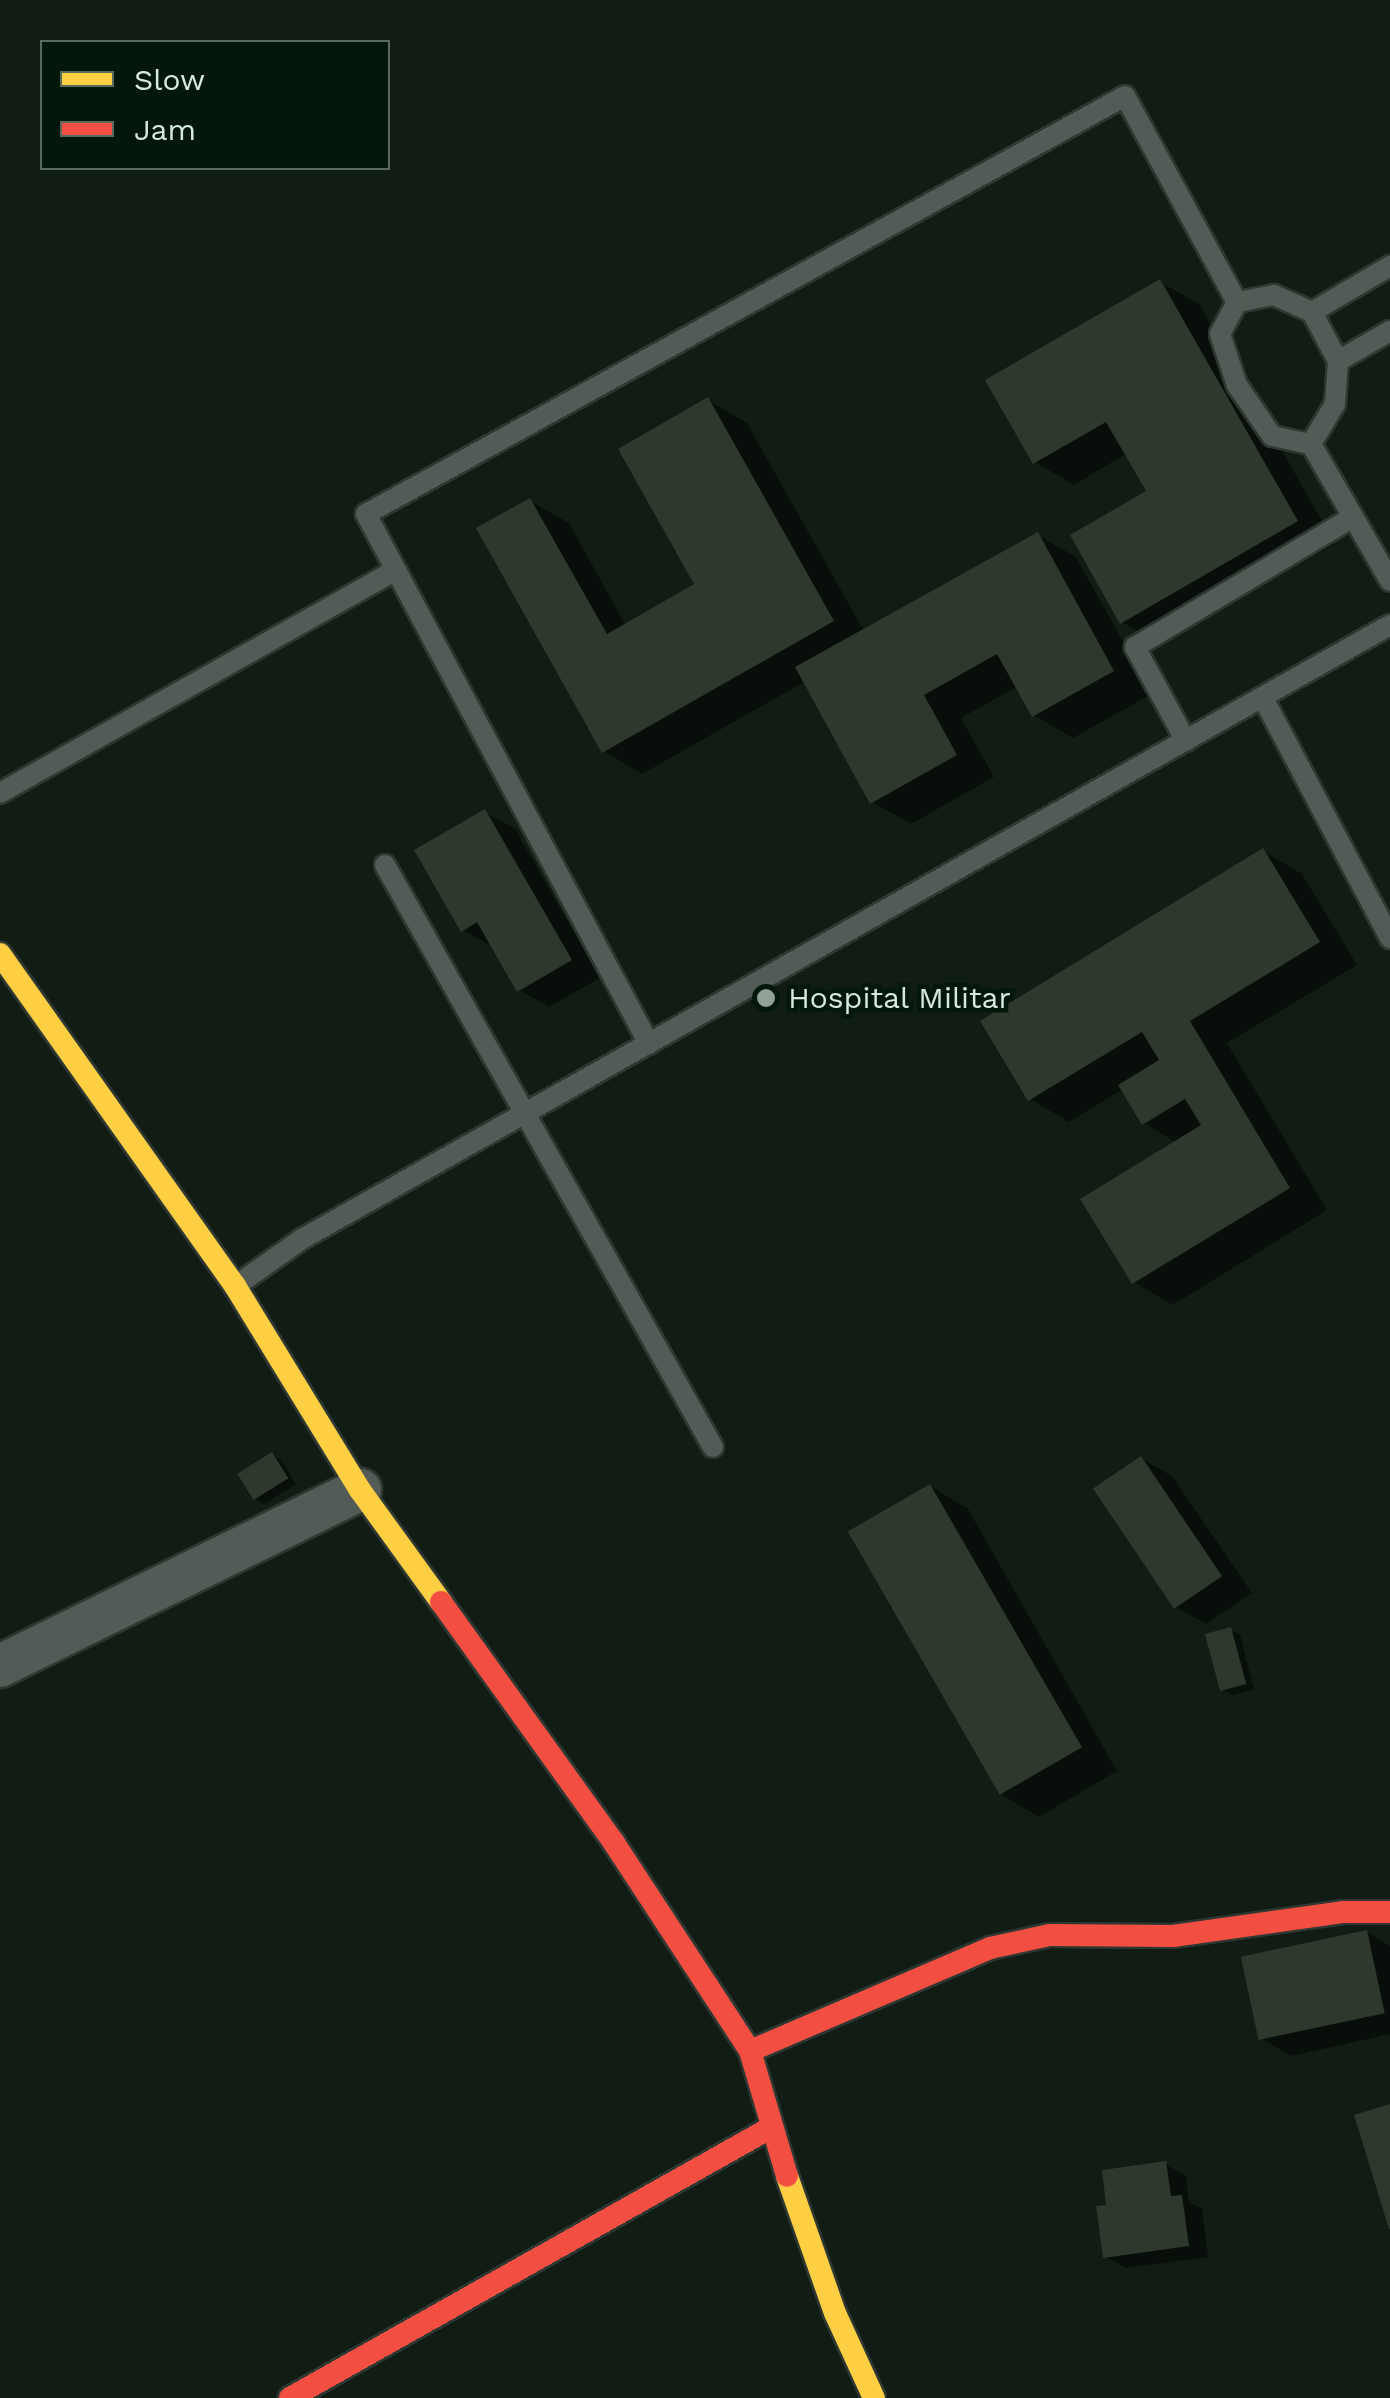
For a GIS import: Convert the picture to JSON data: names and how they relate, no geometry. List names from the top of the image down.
{
  "places": ["Hospital Militar"],
  "legend": ["Slow", "Jam"]
}
